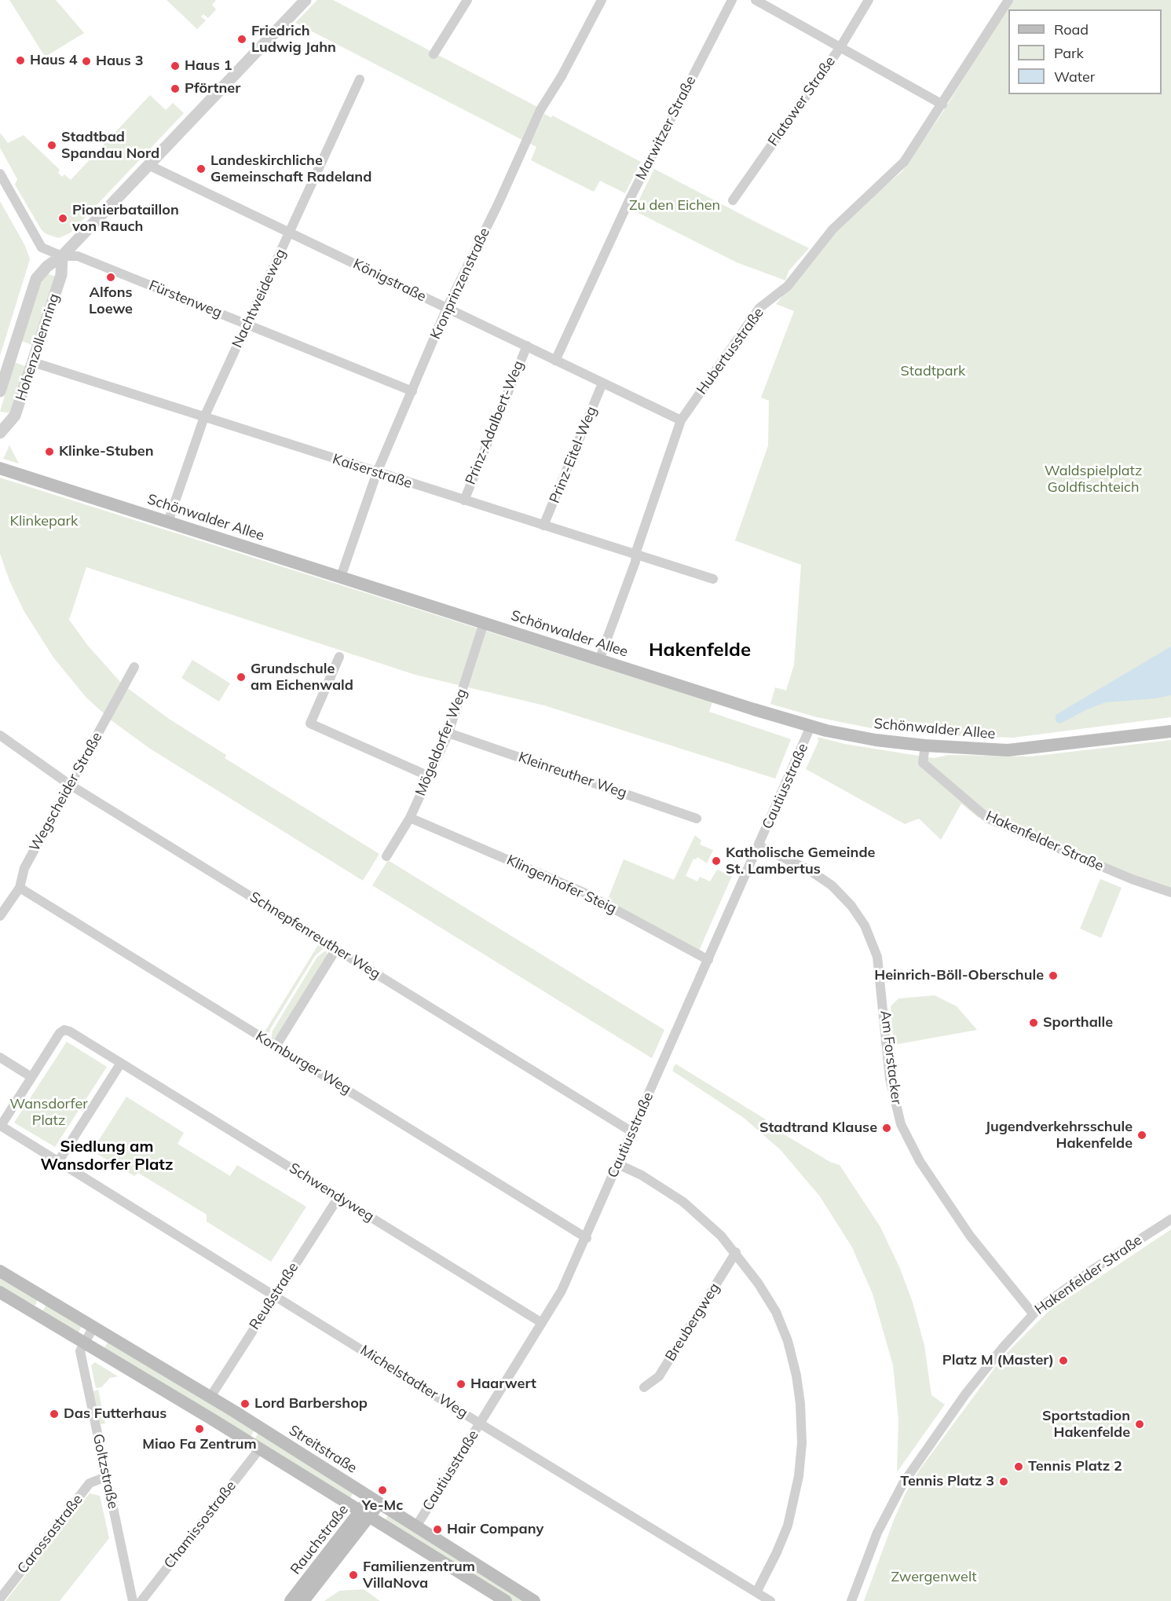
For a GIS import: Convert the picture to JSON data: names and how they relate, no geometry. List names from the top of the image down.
{
  "streets": {
    "main road": ["Schönwalder Allee", "Streitstraße", "Rauchstraße"],
    "street": [
      "Flatower Straße",
      "Marwitzer Straße",
      "Königstraße",
      "Kronprinzenstraße",
      "Nachtweideweg",
      "Fürstenweg",
      "Hohenzollernring",
      "Hubertusstraße",
      "Prinz-Adalbert-Weg",
      "Prinz-Eitel-Weg",
      "Kaiserstraße",
      "Mögeldorfer Weg",
      "Kleinreuther Weg",
      "Cautiusstraße",
      "Wegscheider Straße",
      "Hakenfelder Straße",
      "Klingenhofer Steig",
      "Schnepfenreuther Weg",
      "Am Forstacker",
      "Kornburger Weg",
      "Schwendyweg",
      "Reußstraße",
      "Breubergweg",
      "Michelstadter Weg",
      "Goltzstraße",
      "Chamissostraße",
      "Carossastraße"
    ]
  },
  "crossings": [
    ["Marwitzer Straße", "Königstraße"],
    ["Königstraße", "Kronprinzenstraße"],
    ["Königstraße", "Nachtweideweg"],
    ["Königstraße", "Hubertusstraße"],
    ["Königstraße", "Prinz-Adalbert-Weg"],
    ["Königstraße", "Prinz-Eitel-Weg"],
    ["Kronprinzenstraße", "Fürstenweg"],
    ["Kronprinzenstraße", "Kaiserstraße"],
    ["Kronprinzenstraße", "Schönwalder Allee"],
    ["Nachtweideweg", "Fürstenweg"],
    ["Nachtweideweg", "Kaiserstraße"],
    ["Nachtweideweg", "Schönwalder Allee"],
    ["Fürstenweg", "Hohenzollernring"],
    ["Hohenzollernring", "Kaiserstraße"],
    ["Hubertusstraße", "Kaiserstraße"],
    ["Hubertusstraße", "Schönwalder Allee"],
    ["Prinz-Adalbert-Weg", "Kaiserstraße"],
    ["Prinz-Eitel-Weg", "Kaiserstraße"],
    ["Schönwalder Allee", "Mögeldorfer Weg"],
    ["Schönwalder Allee", "Cautiusstraße"],
    ["Schönwalder Allee", "Hakenfelder Straße"],
    ["Mögeldorfer Weg", "Kleinreuther Weg"],
    ["Mögeldorfer Weg", "Klingenhofer Steig"],
    ["Cautiusstraße", "Klingenhofer Steig"],
    ["Cautiusstraße", "Schnepfenreuther Weg"],
    ["Cautiusstraße", "Am Forstacker"],
    ["Cautiusstraße", "Kornburger Weg"],
    ["Cautiusstraße", "Schwendyweg"],
    ["Cautiusstraße", "Michelstadter Weg"],
    ["Cautiusstraße", "Streitstraße"],
    ["Wegscheider Straße", "Schnepfenreuther Weg"],
    ["Wegscheider Straße", "Kornburger Weg"],
    ["Hakenfelder Straße", "Am Forstacker"],
    ["Schwendyweg", "Reußstraße"],
    ["Reußstraße", "Michelstadter Weg"],
    ["Reußstraße", "Streitstraße"],
    ["Streitstraße", "Rauchstraße"],
    ["Goltzstraße", "Carossastraße"]
  ],
  "districts": ["Hakenfelde", "Siedlung am Wansdorfer Platz"],
  "parks": [
    "Zu den Eichen",
    "Stadtpark",
    "Waldspielplatz Goldfischteich",
    "Klinkepark",
    "Wansdorfer Platz",
    "Zwergenwelt"
  ],
  "places": [
    "Friedrich Ludwig Jahn",
    "Haus 4",
    "Haus 3",
    "Haus 1",
    "Pförtner",
    "Stadtbad Spandau Nord",
    "Landeskirchliche Gemeinschaft Radeland",
    "Pionierbataillon von Rauch",
    "Alfons Loewe",
    "Klinke-Stuben",
    "Grundschule am Eichenwald",
    "Katholische Gemeinde St. Lambertus",
    "Heinrich-Böll-Oberschule",
    "Sporthalle",
    "Stadtrand Klause",
    "Jugendverkehrsschule Hakenfelde",
    "Platz M (Master)",
    "Haarwert",
    "Lord Barbershop",
    "Das Futterhaus",
    "Sportstadion Hakenfelde",
    "Miao Fa Zentrum",
    "Tennis Platz 2",
    "Tennis Platz 3",
    "Ye-Mc",
    "Hair Company",
    "Familienzentrum VillaNova"
  ],
  "legend": ["Road", "Park", "Water"]
}
